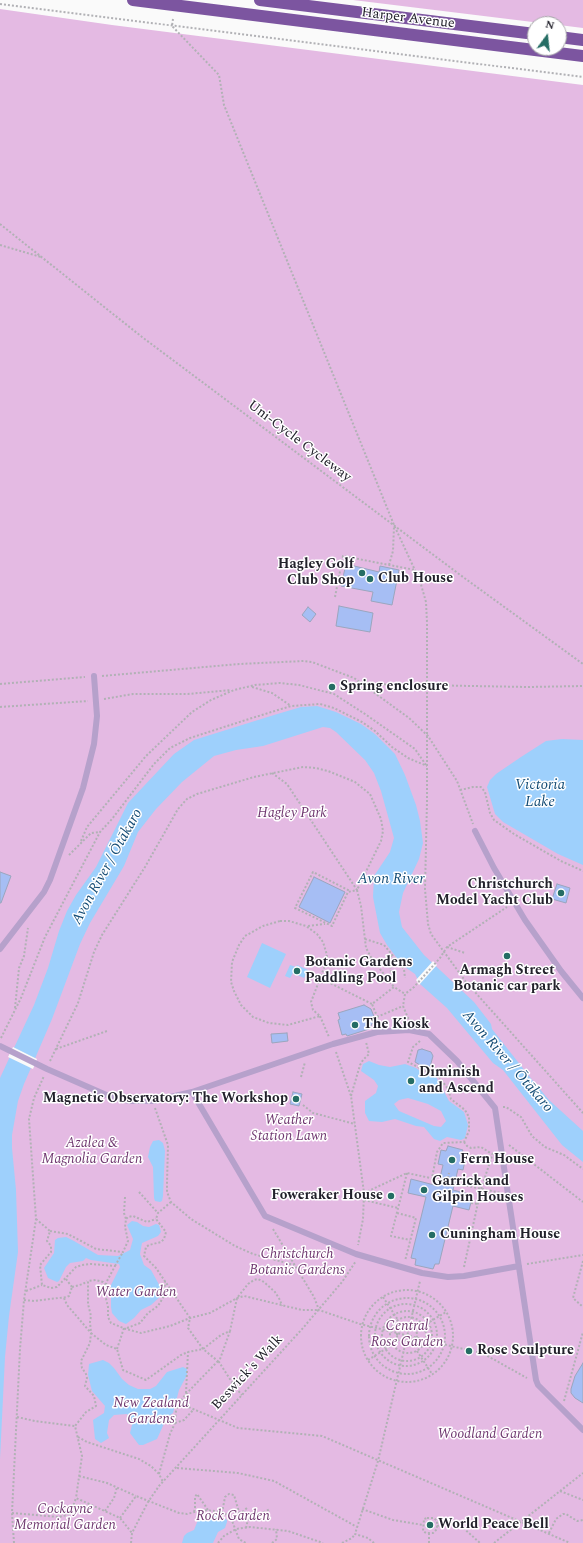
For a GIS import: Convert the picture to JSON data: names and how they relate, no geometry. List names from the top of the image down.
{
  "streets": {
    "main road": ["Harper Avenue"],
    "path": ["Uni-Cycle Cycleway", "Beswick's Walk"]
  },
  "water": ["Victoria Lake", "Avon River / Ōtākaro", "Avon River"],
  "parks": [
    "Hagley Park",
    "Weather Station Lawn",
    "Azalea & Magnolia Garden",
    "Christchurch Botanic Gardens",
    "Water Garden",
    "Central Rose Garden",
    "New Zealand Gardens",
    "Woodland Garden",
    "Cockayne Memorial Garden",
    "Rock Garden"
  ],
  "places": [
    "Hagley Golf Club Shop",
    "Club House",
    "Spring enclosure",
    "Christchurch Model Yacht Club",
    "Armagh Street Botanic car park",
    "Botanic Gardens Paddling Pool",
    "The Kiosk",
    "Diminish and Ascend",
    "Magnetic Observatory: The Workshop",
    "Fern House",
    "Garrick and Gilpin Houses",
    "Foweraker House",
    "Cuningham House",
    "Rose Sculpture",
    "World Peace Bell"
  ],
  "north": "top"
}
